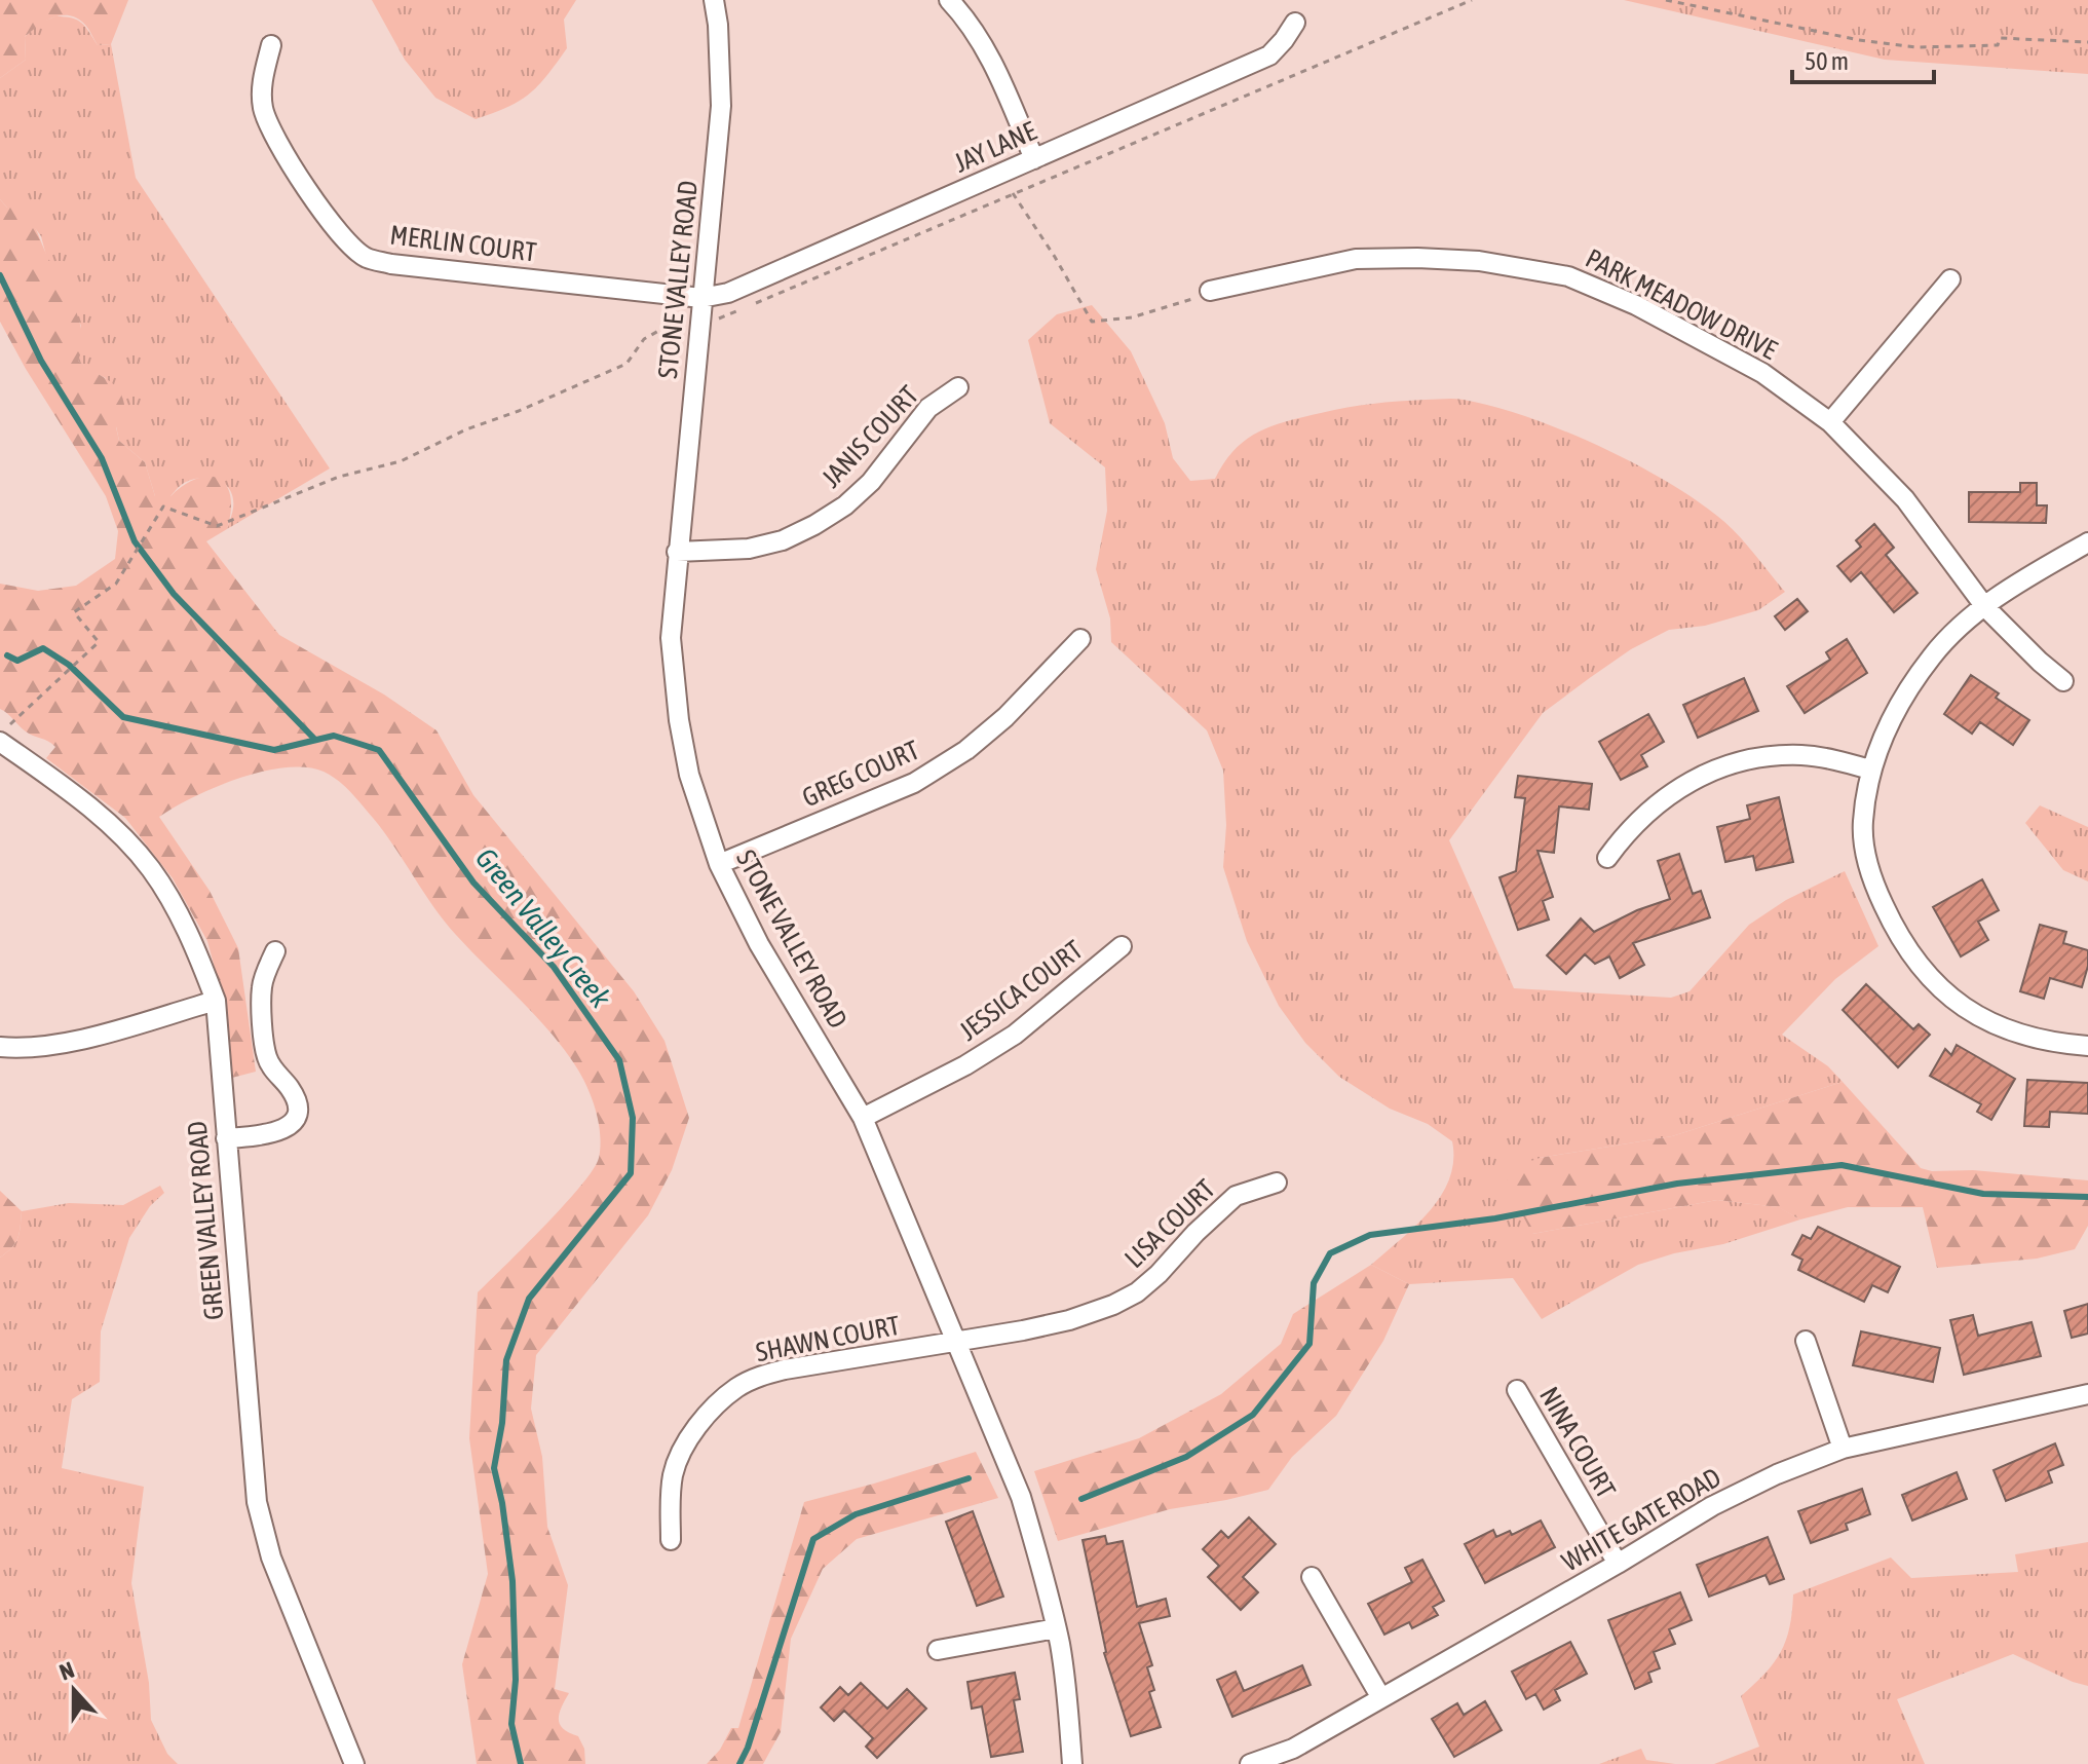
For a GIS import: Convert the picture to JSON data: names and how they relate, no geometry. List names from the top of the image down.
{
  "streets": {
    "street": [
      "JAY LANE",
      "MERLIN COURT",
      "STONE VALLEY ROAD",
      "PARK MEADOW DRIVE",
      "JANIS COURT",
      "GREG COURT",
      "JESSICA COURT",
      "GREEN VALLEY ROAD",
      "LISA COURT",
      "SHAWN COURT",
      "NINA COURT",
      "WHITE GATE ROAD"
    ]
  },
  "crossings": [
    ["JAY LANE", "MERLIN COURT"],
    ["JAY LANE", "STONE VALLEY ROAD"],
    ["MERLIN COURT", "STONE VALLEY ROAD"],
    ["STONE VALLEY ROAD", "JANIS COURT"],
    ["STONE VALLEY ROAD", "GREG COURT"],
    ["STONE VALLEY ROAD", "JESSICA COURT"],
    ["STONE VALLEY ROAD", "LISA COURT"],
    ["STONE VALLEY ROAD", "SHAWN COURT"],
    ["LISA COURT", "SHAWN COURT"],
    ["NINA COURT", "WHITE GATE ROAD"]
  ],
  "water": ["Green Valley Creek"],
  "scale_bar": "50 m",
  "north": "top"
}
